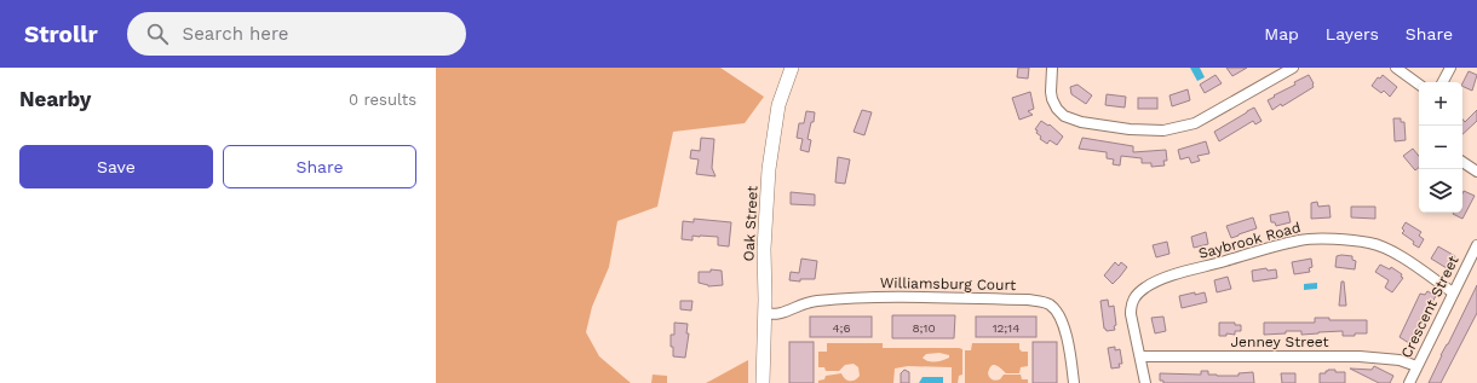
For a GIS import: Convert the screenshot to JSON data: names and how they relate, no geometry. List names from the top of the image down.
{
  "streets": {
    "street": [
      "Oak Street",
      "Saybrook Road",
      "Williamsburg Court",
      "Crescent Street",
      "Jenney Street"
    ]
  },
  "crossings": [
    ["Oak Street", "Williamsburg Court"],
    ["Saybrook Road", "Crescent Street"],
    ["Saybrook Road", "Jenney Street"],
    ["Crescent Street", "Jenney Street"]
  ],
  "house_numbers": ["4;6", "8;10", "12;14"],
  "page": {
    "header": "Strollr",
    "search": "Search here",
    "nav": ["Map", "Layers", "Share"],
    "heading": ["Nearby", "0 results"],
    "map_buttons": ["+", "−"],
    "buttons": ["Save", "Share"]
  }
}
